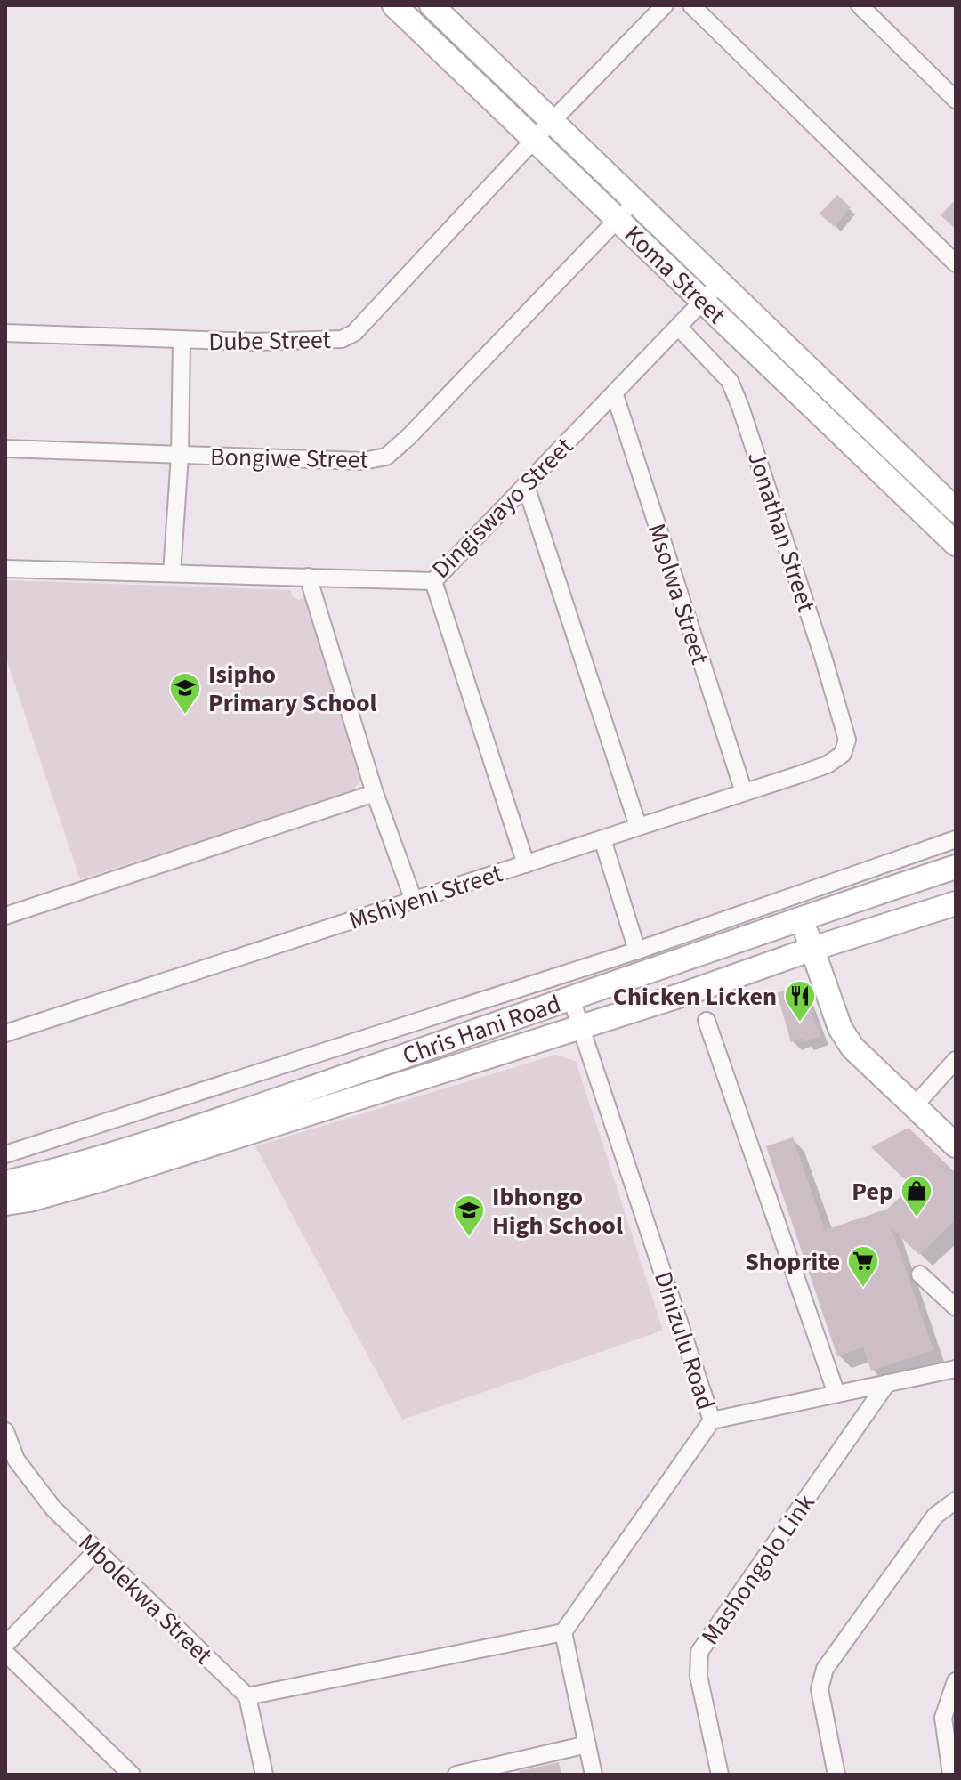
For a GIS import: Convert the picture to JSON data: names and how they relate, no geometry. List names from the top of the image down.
{
  "streets": {
    "main road": ["Koma Street", "Chris Hani Road"],
    "street": [
      "Dube Street",
      "Bongiwe Street",
      "Dingiswayo Street",
      "Jonathan Street",
      "Msolwa Street",
      "Mshiyeni Street",
      "Dinizulu Road",
      "Mashongolo Link",
      "Mbolekwa Street"
    ]
  },
  "crossings": [
    ["Koma Street", "Dube Street"],
    ["Koma Street", "Bongiwe Street"],
    ["Koma Street", "Dingiswayo Street"],
    ["Dingiswayo Street", "Jonathan Street"],
    ["Dingiswayo Street", "Msolwa Street"],
    ["Jonathan Street", "Mshiyeni Street"],
    ["Msolwa Street", "Mshiyeni Street"],
    ["Chris Hani Road", "Dinizulu Road"]
  ],
  "places": {
    "school or university": ["Isipho Primary School", "Ibhongo High School"],
    "restaurant": ["Chicken Licken"],
    "shop": ["Pep"],
    "supermarket": ["Shoprite"]
  }
}
